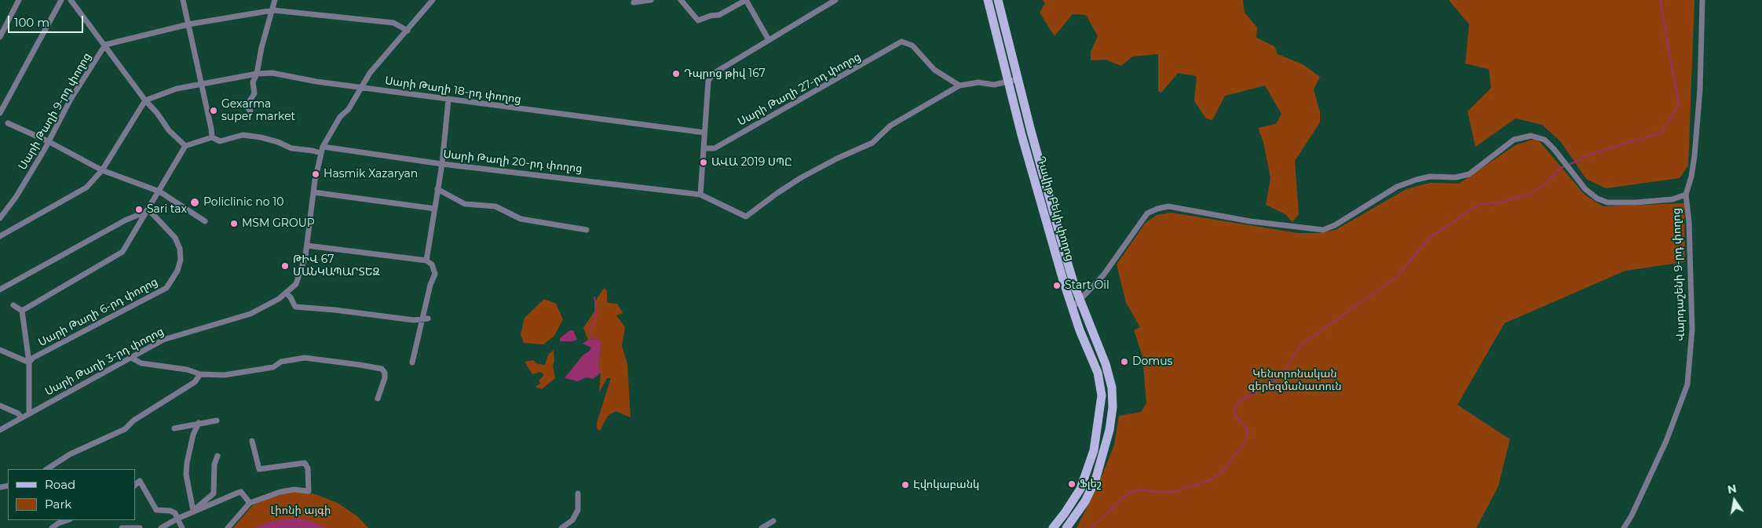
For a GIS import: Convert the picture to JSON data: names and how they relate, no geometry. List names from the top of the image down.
{
  "streets": {
    "main road": ["Դավիթ Բեկի փողոց"],
    "street": [
      "Սարի Թաղի 27-րդ փողոց",
      "Սարի Թաղի 18-րդ փողոց",
      "Սարի Թաղի 9-րդ փողոց",
      "Սարի Թաղի 20-րդ փողոց",
      "Վարդաշենի 9-րդ փողոց",
      "Սարի Թաղի 6-րդ փողոց",
      "Սարի Թաղի 3-րդ փողոց"
    ]
  },
  "crossings": [
    ["Սարի Թաղի 27-րդ փողոց", "Սարի Թաղի 20-րդ փողոց"]
  ],
  "parks": ["Կենտրոնական գերեզմանատուն", "Լիոնի այգի"],
  "places": [
    "Դպրոց թիվ 167",
    "Gexarma super market",
    "ԱՎԱ 2019 ՍՊԸ",
    "Hasmik Xazaryan",
    "Policlinic no 10",
    "Sari tax",
    "MSM GROUP",
    "ԹԻՎ 67 ՄԱՆԿԱՊԱՐՏԵԶ",
    "Start Oil",
    "Domus",
    "Ֆլեշ",
    "Էվոկաբանկ"
  ],
  "legend": ["Road", "Park"],
  "scale_bar": "100 m",
  "north": "top"
}
